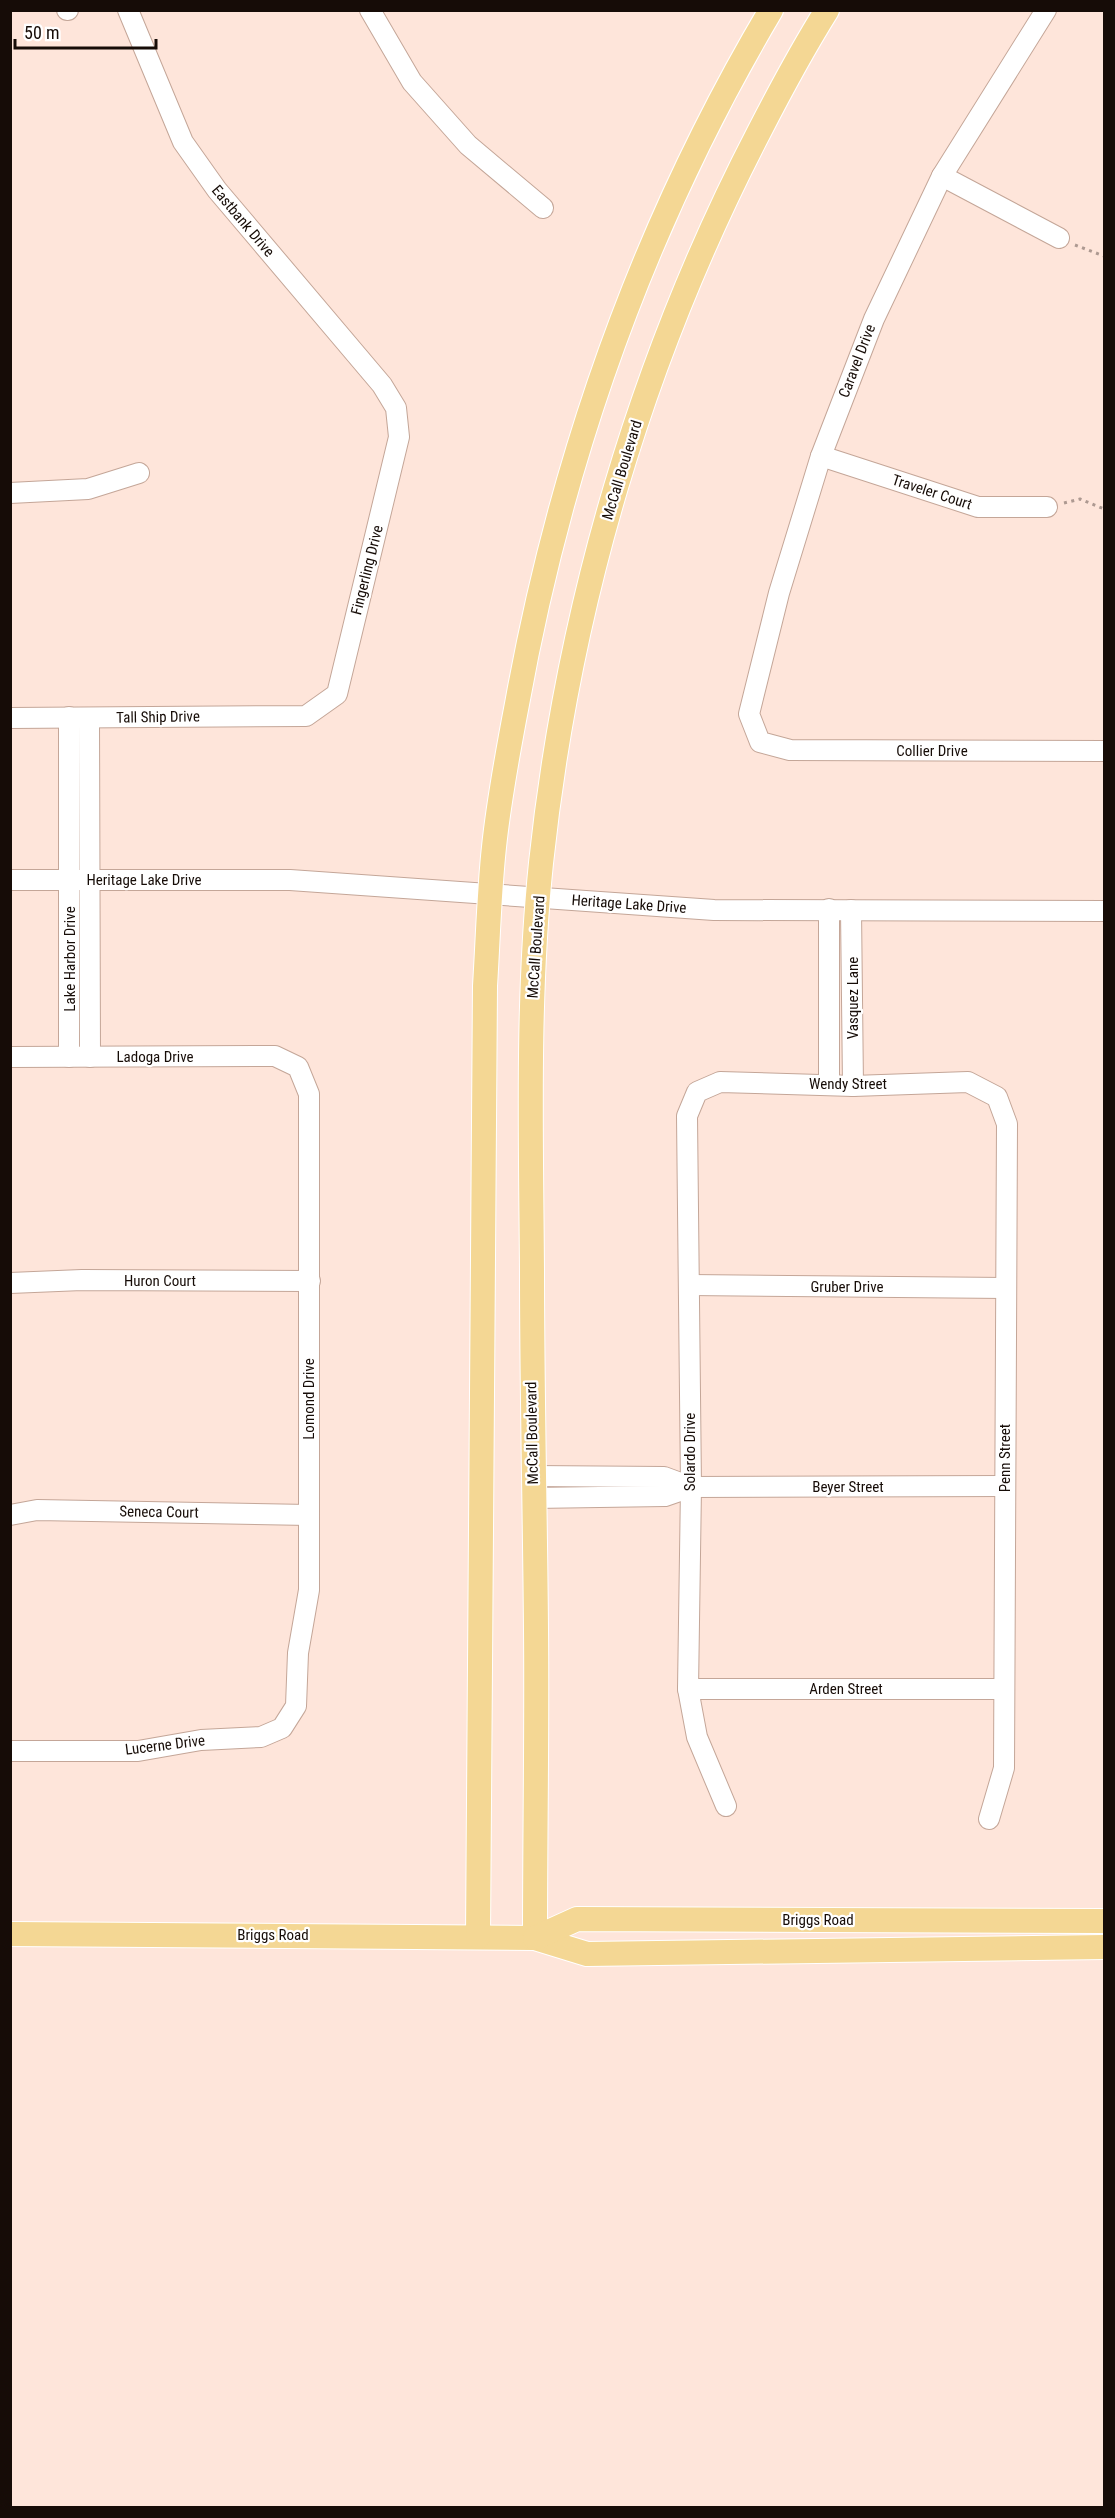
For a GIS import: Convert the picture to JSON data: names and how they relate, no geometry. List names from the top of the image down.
{
  "streets": {
    "main road": ["McCall Boulevard", "Briggs Road"],
    "street": [
      "Eastbank Drive",
      "Caravel Drive",
      "Traveler Court",
      "Fingerling Drive",
      "Tall Ship Drive",
      "Collier Drive",
      "Heritage Lake Drive",
      "Lake Harbor Drive",
      "Vasquez Lane",
      "Ladoga Drive",
      "Wendy Street",
      "Huron Court",
      "Gruber Drive",
      "Lomond Drive",
      "Solardo Drive",
      "Penn Street",
      "Beyer Street",
      "Seneca Court",
      "Arden Street",
      "Lucerne Drive"
    ]
  },
  "crossings": [
    ["Eastbank Drive", "Fingerling Drive"],
    ["Caravel Drive", "Traveler Court"],
    ["Caravel Drive", "Collier Drive"],
    ["McCall Boulevard", "Heritage Lake Drive"],
    ["McCall Boulevard", "Beyer Street"],
    ["McCall Boulevard", "Briggs Road"],
    ["Fingerling Drive", "Tall Ship Drive"],
    ["Tall Ship Drive", "Lake Harbor Drive"],
    ["Heritage Lake Drive", "Lake Harbor Drive"],
    ["Heritage Lake Drive", "Vasquez Lane"],
    ["Lake Harbor Drive", "Ladoga Drive"],
    ["Vasquez Lane", "Wendy Street"],
    ["Ladoga Drive", "Lomond Drive"],
    ["Wendy Street", "Solardo Drive"],
    ["Wendy Street", "Penn Street"],
    ["Huron Court", "Lomond Drive"],
    ["Gruber Drive", "Solardo Drive"],
    ["Gruber Drive", "Penn Street"],
    ["Lomond Drive", "Seneca Court"],
    ["Lomond Drive", "Lucerne Drive"],
    ["Solardo Drive", "Beyer Street"],
    ["Solardo Drive", "Arden Street"],
    ["Penn Street", "Beyer Street"],
    ["Penn Street", "Arden Street"]
  ],
  "scale_bar": "50 m"
}
